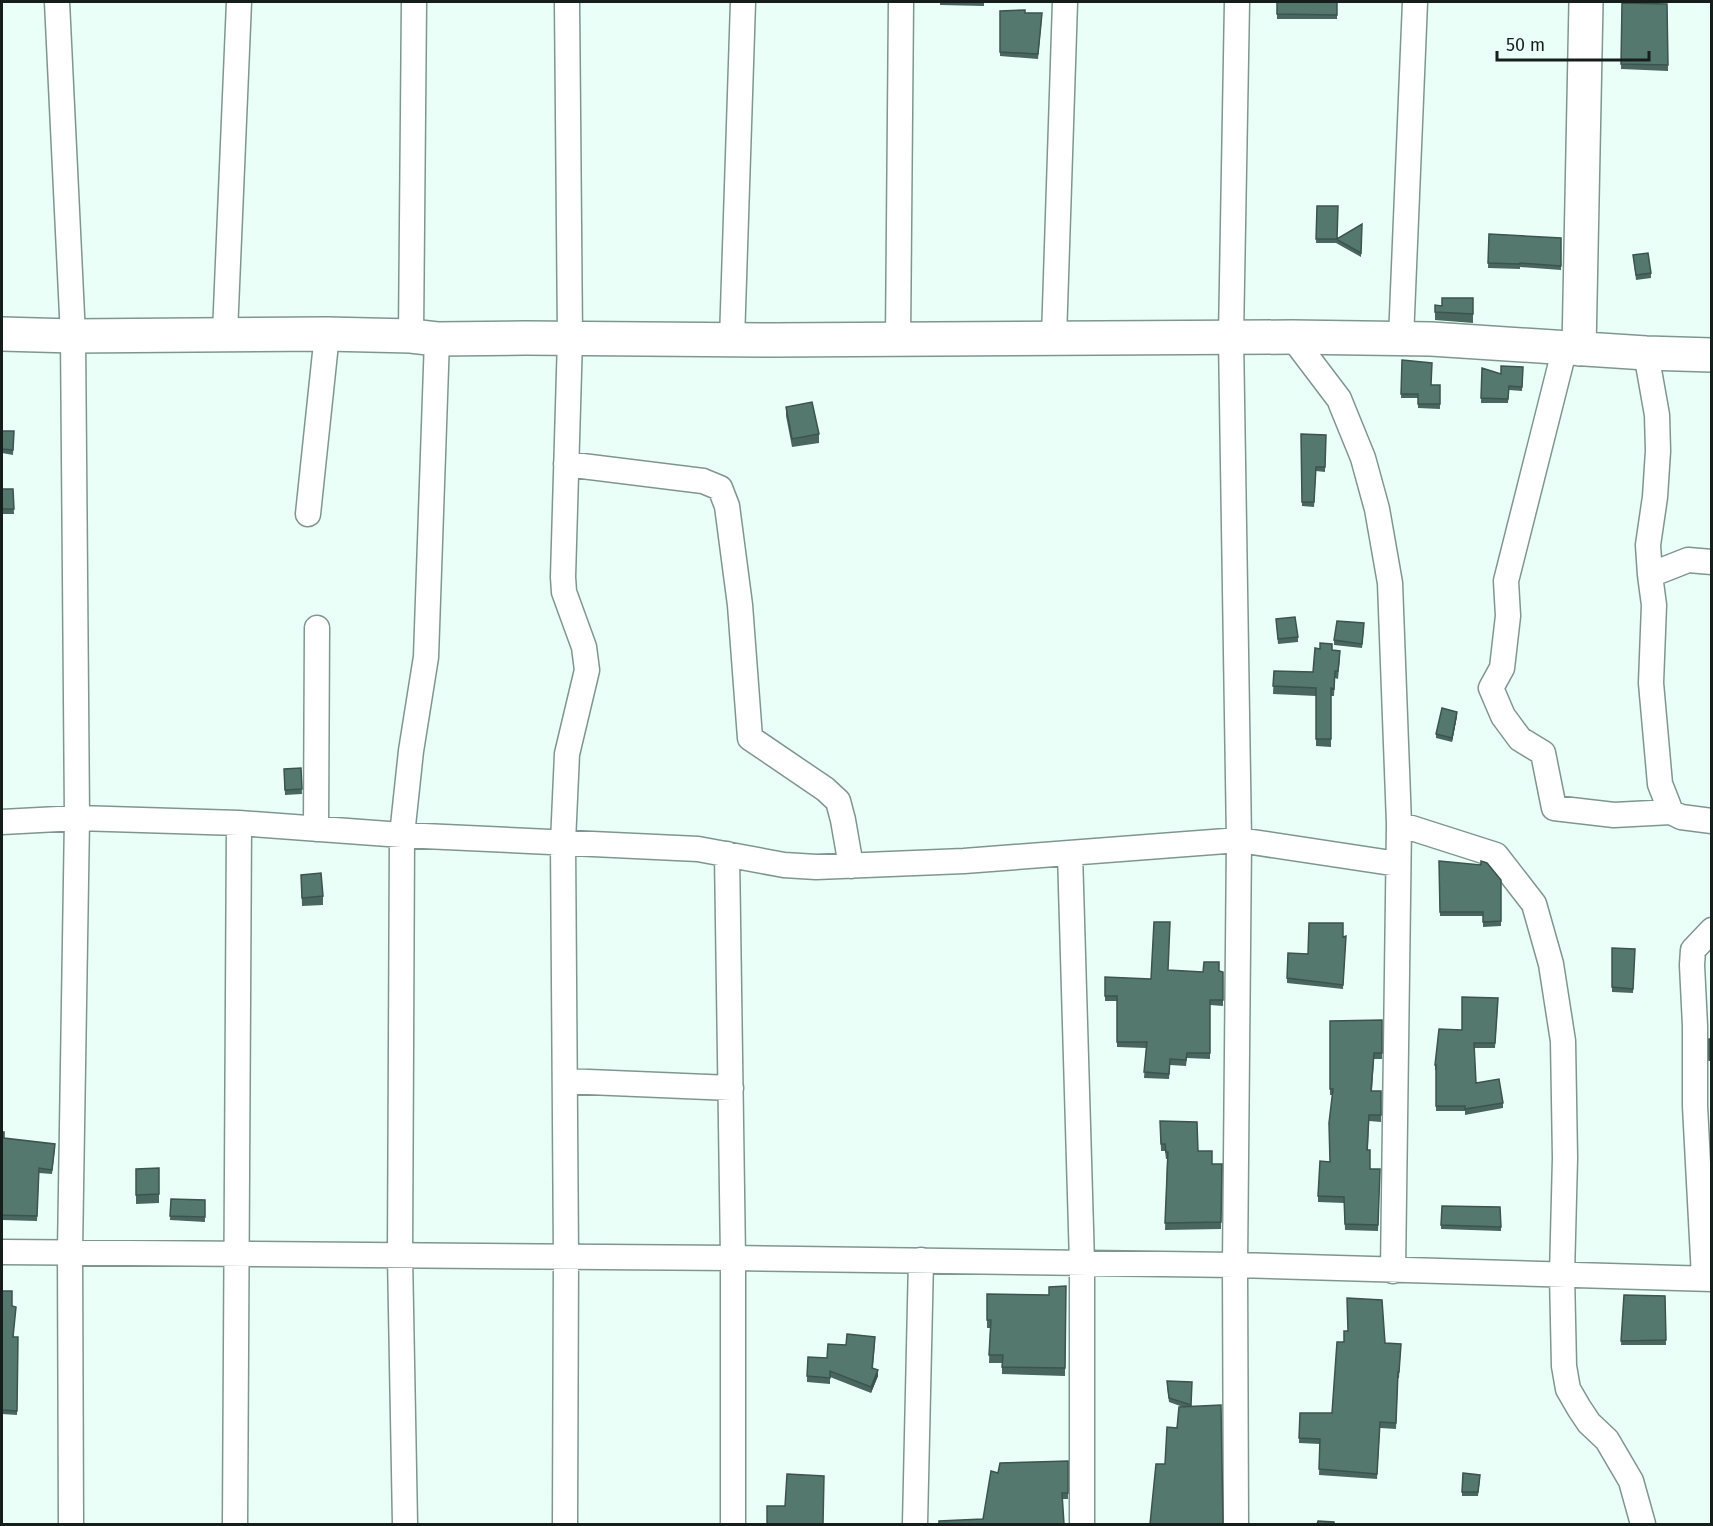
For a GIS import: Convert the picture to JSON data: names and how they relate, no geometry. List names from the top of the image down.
{
  "scale_bar": "50 m"
}
